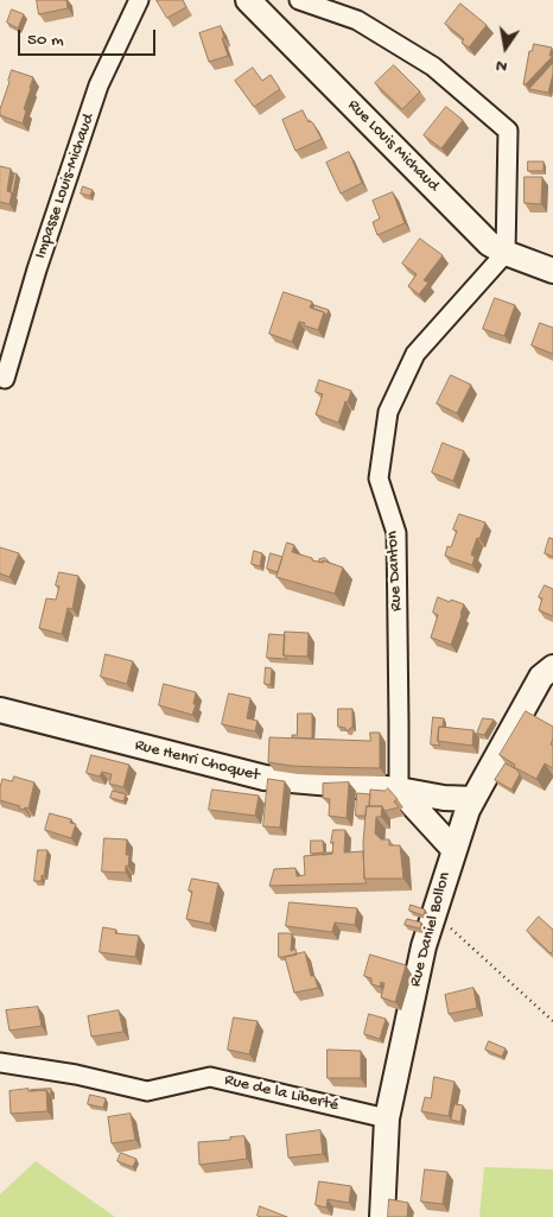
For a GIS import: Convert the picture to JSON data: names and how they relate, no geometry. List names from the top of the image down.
{
  "streets": {
    "street": [
      "Rue Louis Michaud",
      "Impasse Louis-Michaud",
      "Rue Danton",
      "Rue Henri Choquet",
      "Rue Daniel Bollon",
      "Rue de la Liberté"
    ]
  },
  "crossings": [
    ["Rue Louis Michaud", "Rue Danton"],
    ["Rue Danton", "Rue Henri Choquet"],
    ["Rue Henri Choquet", "Rue Daniel Bollon"],
    ["Rue Daniel Bollon", "Rue de la Liberté"]
  ],
  "scale_bar": "50 m",
  "north": "bottom"
}
